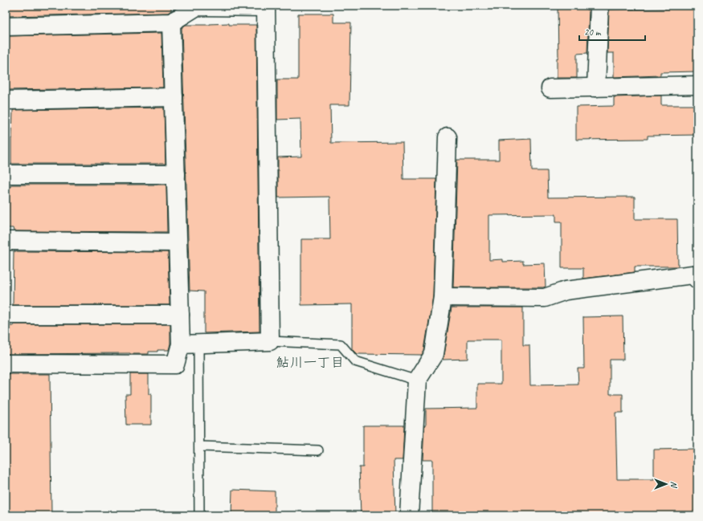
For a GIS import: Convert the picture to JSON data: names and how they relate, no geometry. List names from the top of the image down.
{
  "districts": ["鮎川一丁目"],
  "scale_bar": "20 m",
  "north": "right"
}
